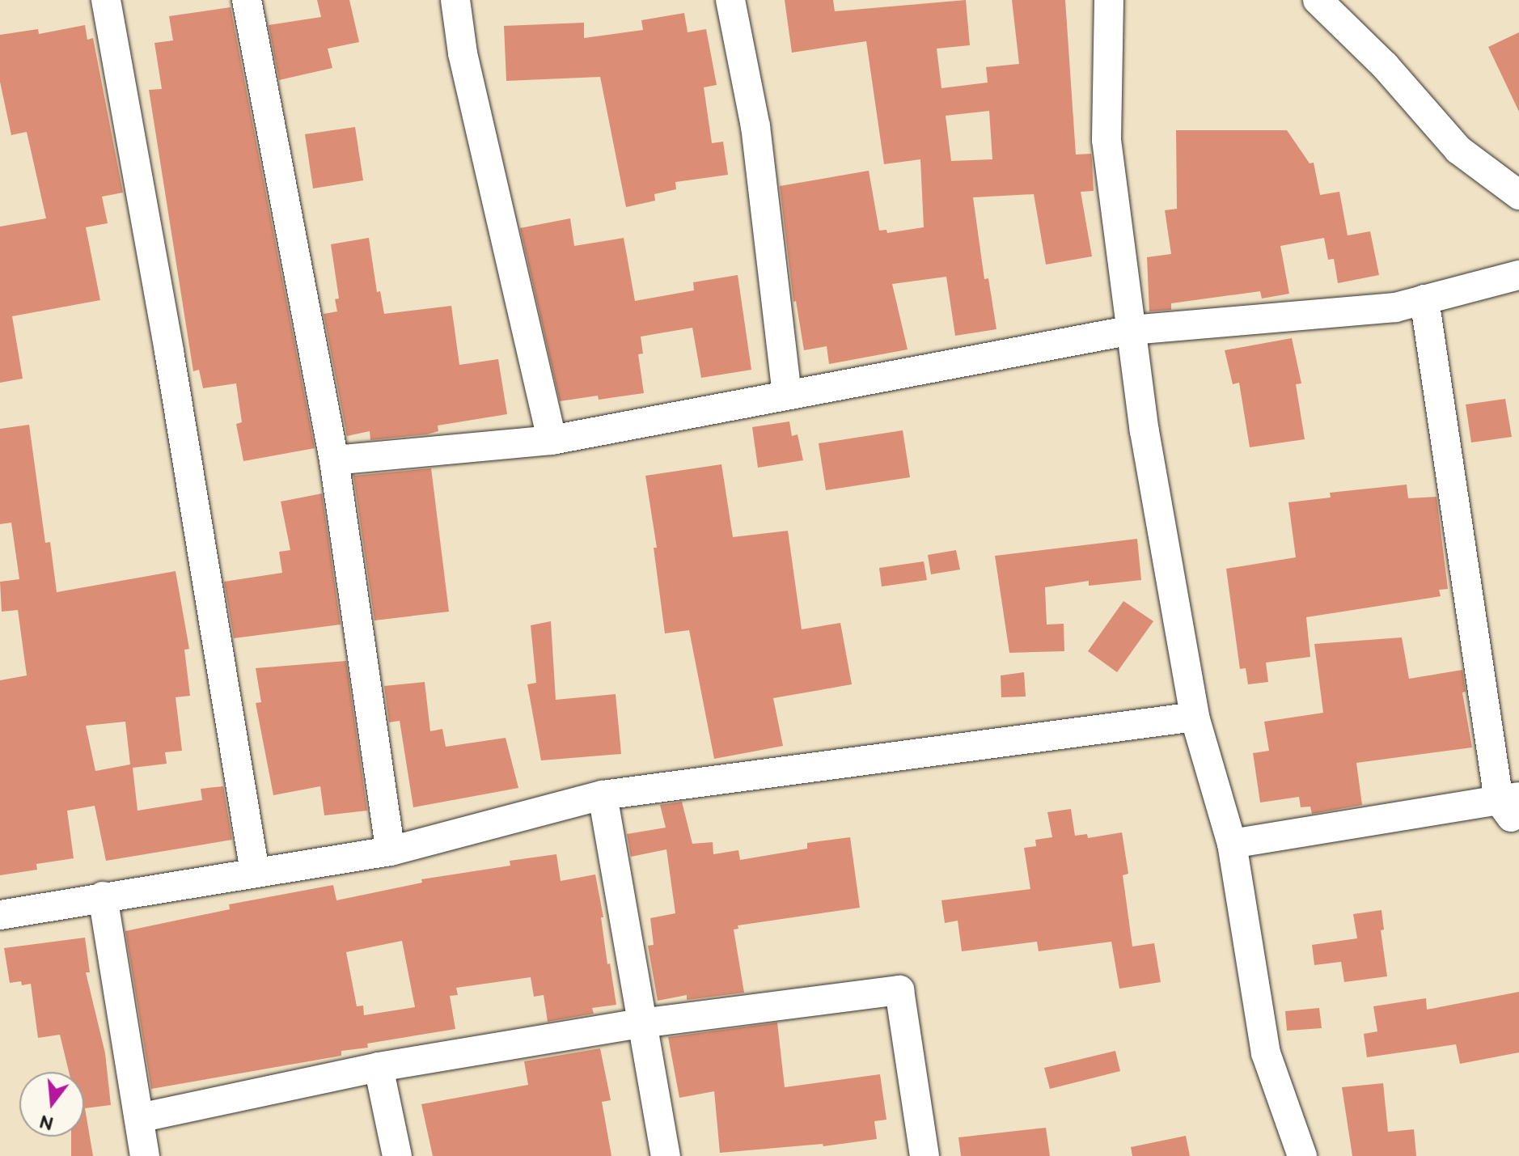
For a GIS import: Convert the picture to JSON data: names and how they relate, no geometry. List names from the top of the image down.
{
  "north": "bottom"
}
